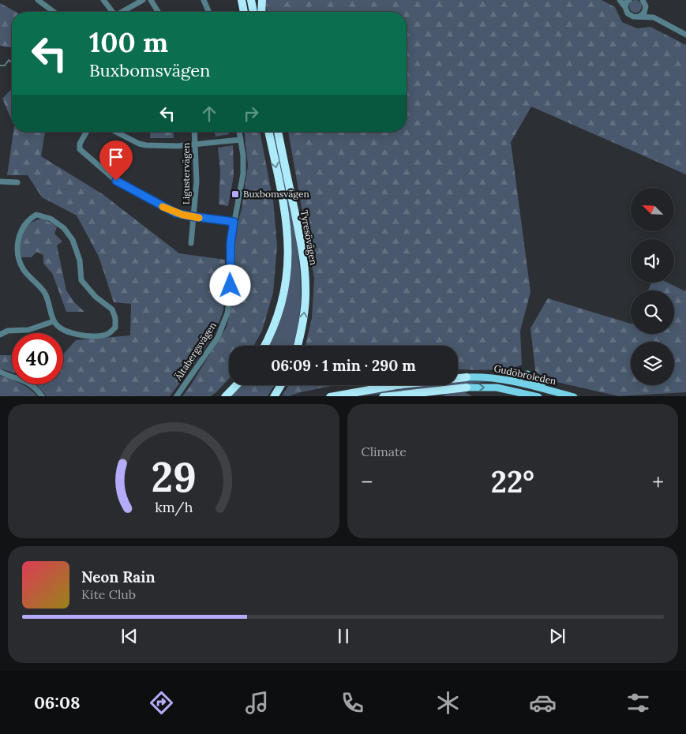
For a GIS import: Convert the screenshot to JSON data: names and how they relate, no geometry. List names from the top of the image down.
{
  "streets": {
    "highway": ["Tyresövägen", "Gudöbroleden"],
    "street": ["Ligustervägen", "Ältabergsvägen"]
  },
  "places": {
    "transit": ["Buxbomsvägen"]
  },
  "north": "top left",
  "page": {
    "turn": ["100 m", "Buxbomsvägen"],
    "limit": "40",
    "trip": "06:09 · 1 min · 290 m",
    "tile": "Climate",
    "heat": ["−", "22°", "+"],
    "song": ["Neon Rain", "Kite Club"],
    "tabs": "06:08",
    "gauge": ["29", "km/h"]
  }
}
